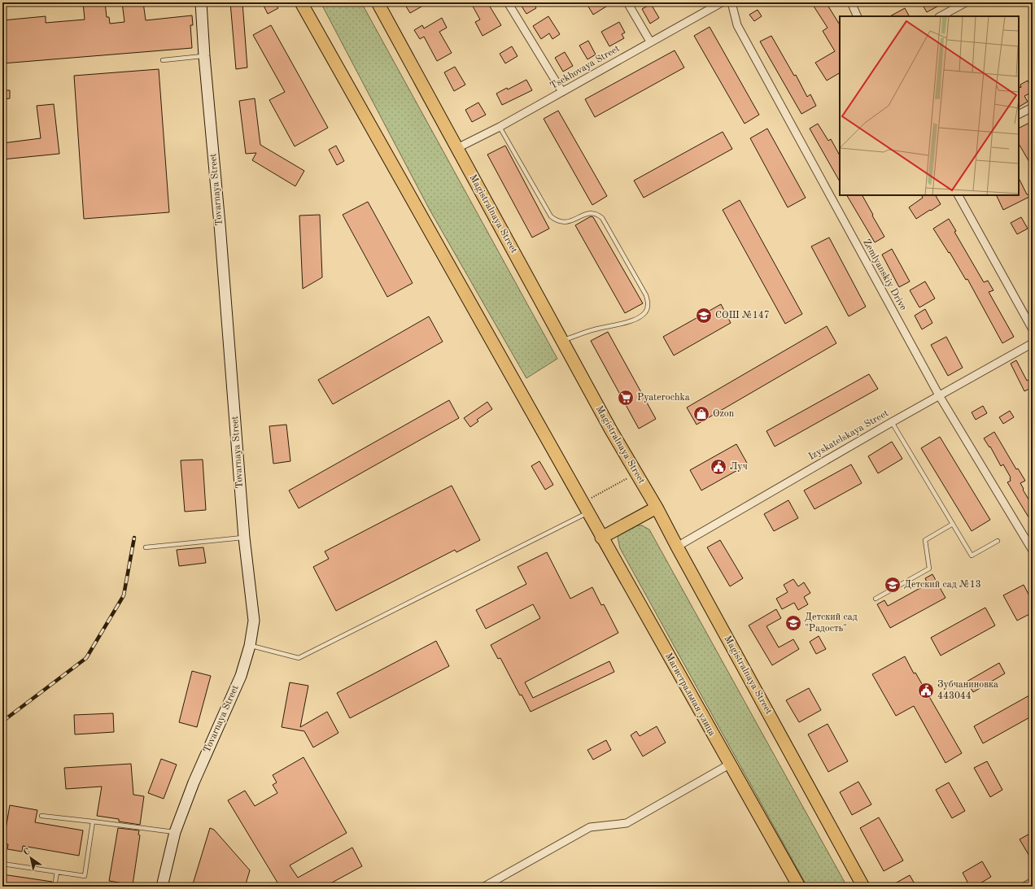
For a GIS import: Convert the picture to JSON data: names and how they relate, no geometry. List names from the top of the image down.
{
  "streets": {
    "main road": ["Magistralnaya Street", "Магистральная улица"],
    "street": [
      "Tsekhovaya Street",
      "Tovarnaya Street",
      "Zemlyanskiy Drive",
      "Izyskatelskaya Street"
    ]
  },
  "crossings": [
    ["Tsekhovaya Street", "Magistralnaya Street"],
    ["Magistralnaya Street", "Izyskatelskaya Street"],
    ["Zemlyanskiy Drive", "Izyskatelskaya Street"]
  ],
  "places": {
    "school or university": ["СОШ №147", "Детский сад №13", "Детский сад \"Радость\""],
    "supermarket": ["Pyaterochka"],
    "shop": ["Ozon"],
    "public building": ["Луч", "Зубчаниновка 443044"]
  },
  "north": "top left"
}
